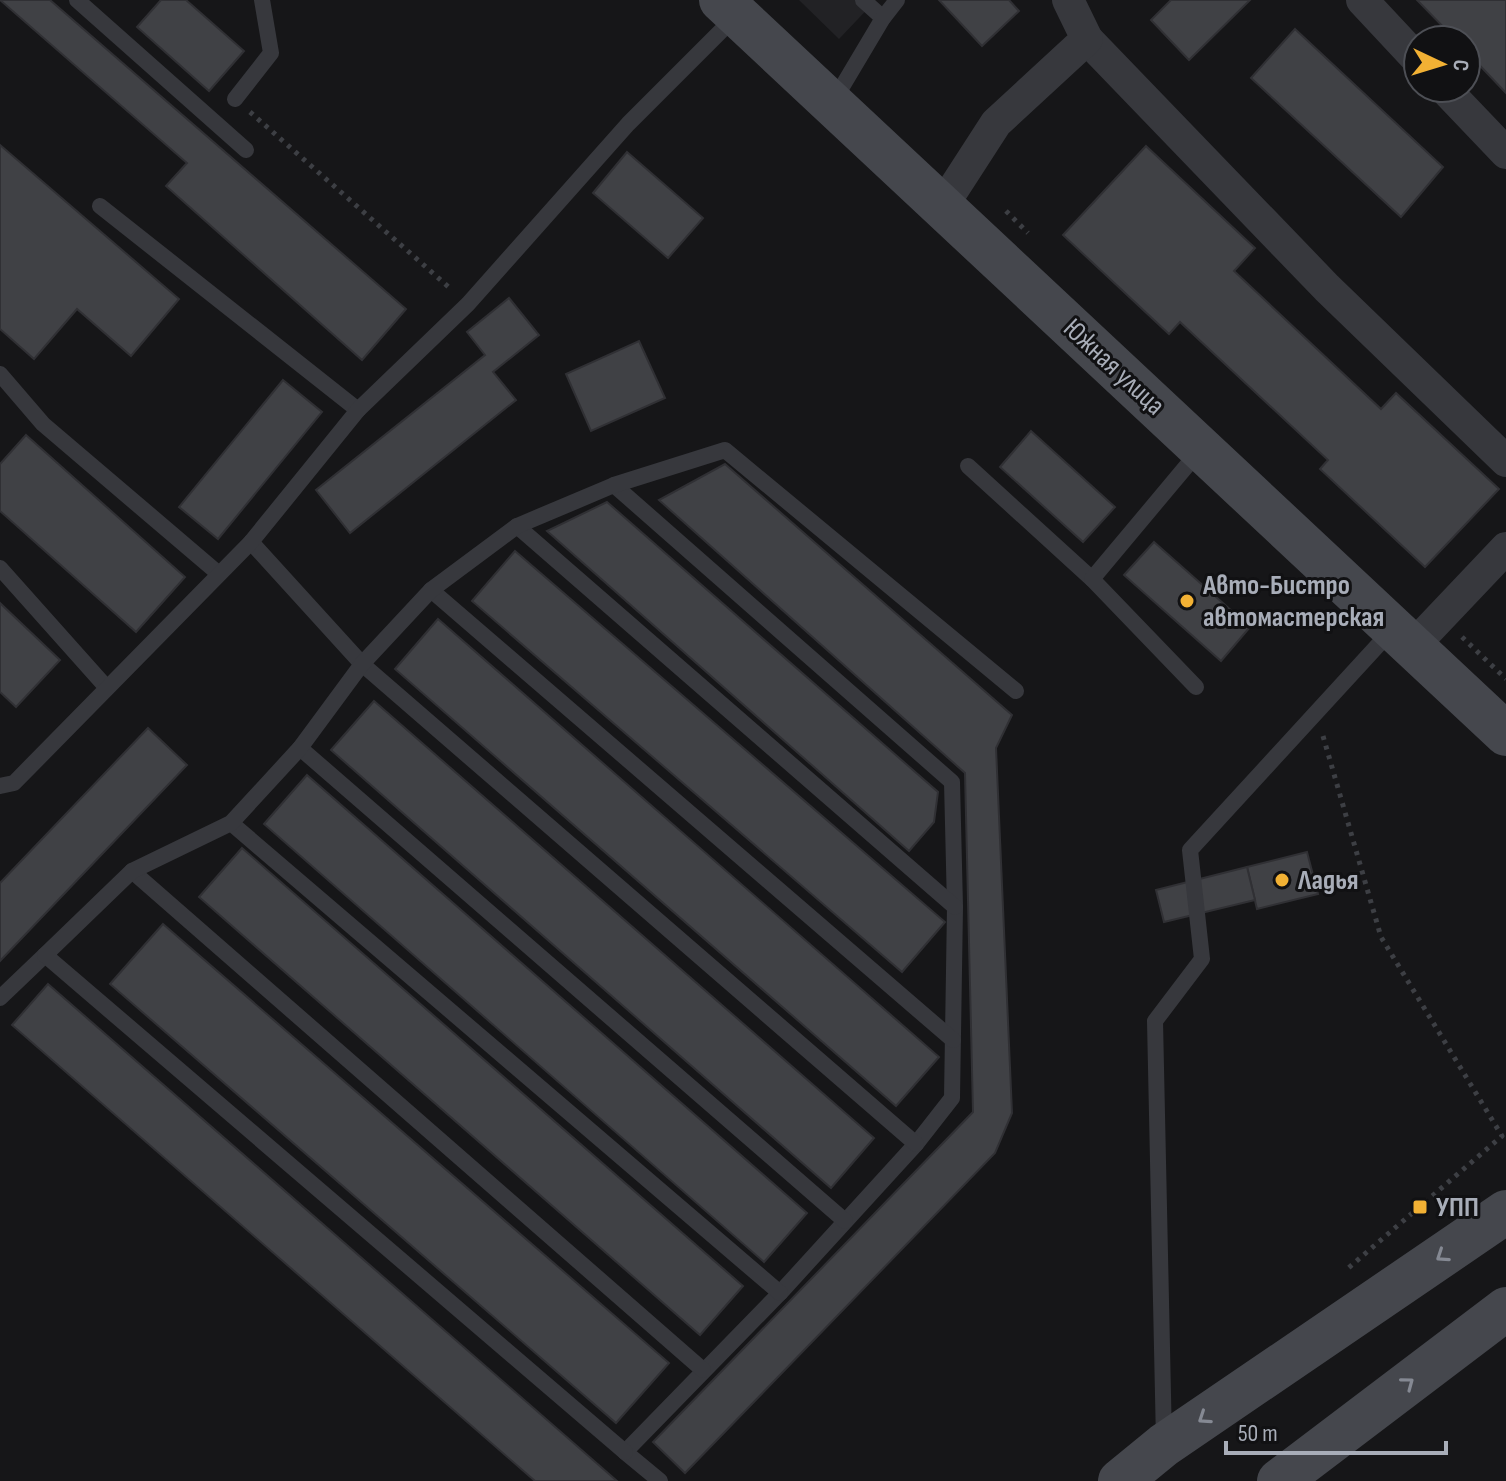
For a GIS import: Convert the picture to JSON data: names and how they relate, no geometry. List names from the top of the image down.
{
  "streets": {
    "main road": ["Южная улица"]
  },
  "places": {
    "other": ["Авто-Бистро автомастерская", "Ладья"],
    "transit": ["УПП"]
  },
  "scale_bar": "50 m",
  "north": "right"
}
